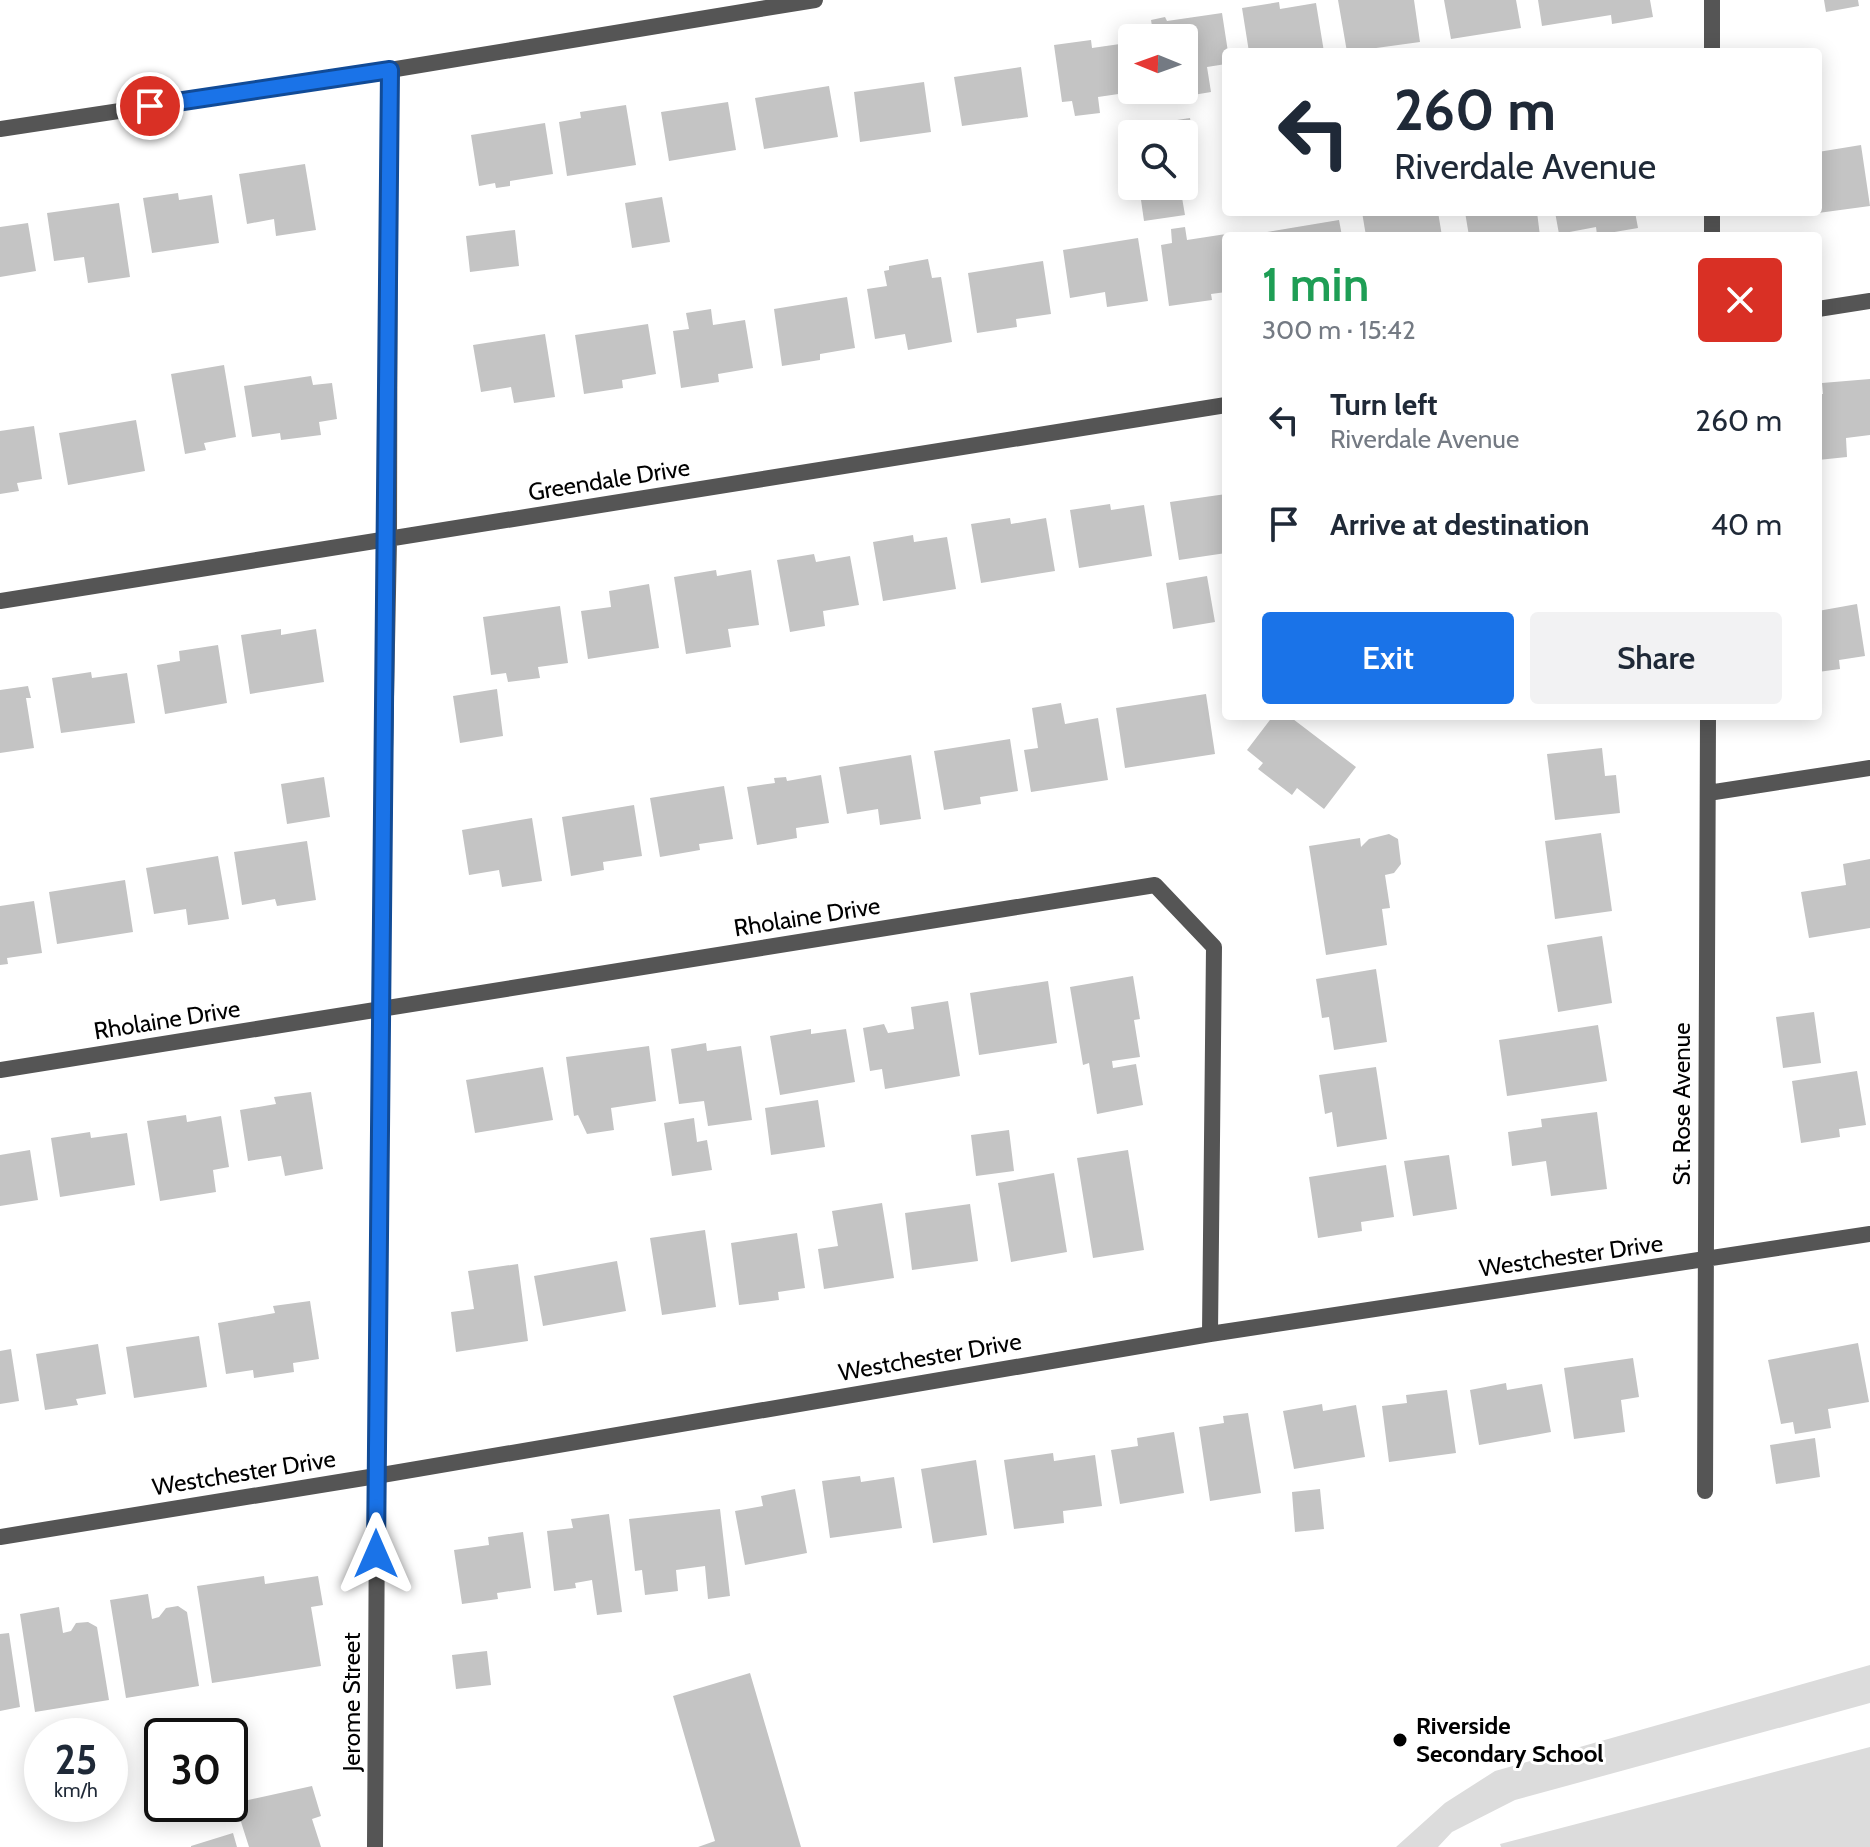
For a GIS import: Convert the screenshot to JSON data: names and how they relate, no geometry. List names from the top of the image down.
{
  "streets": {
    "street": [
      "Greendale Drive",
      "Rholaine Drive",
      "St. Rose Avenue",
      "Westchester Drive",
      "Jerome Street"
    ]
  },
  "crossings": [
    ["Greendale Drive", "Jerome Street"],
    ["Rholaine Drive", "Westchester Drive"],
    ["Rholaine Drive", "Jerome Street"],
    ["St. Rose Avenue", "Westchester Drive"],
    ["Westchester Drive", "Jerome Street"]
  ],
  "places": ["Riverside Secondary School"],
  "north": "left",
  "page": {
    "turn": ["260 m", "Riverdale Avenue"],
    "heading": ["1 min", "300 m · 15:42"],
    "list": [
      {
        "name": "Turn left",
        "note": "Riverdale Avenue",
        "value": "260 m"
      },
      {
        "name": "Arrive at destination",
        "value": "40 m"
      }
    ],
    "buttons": ["Exit", "Share"],
    "speed": "25 km/h",
    "limit": "30"
  }
}
